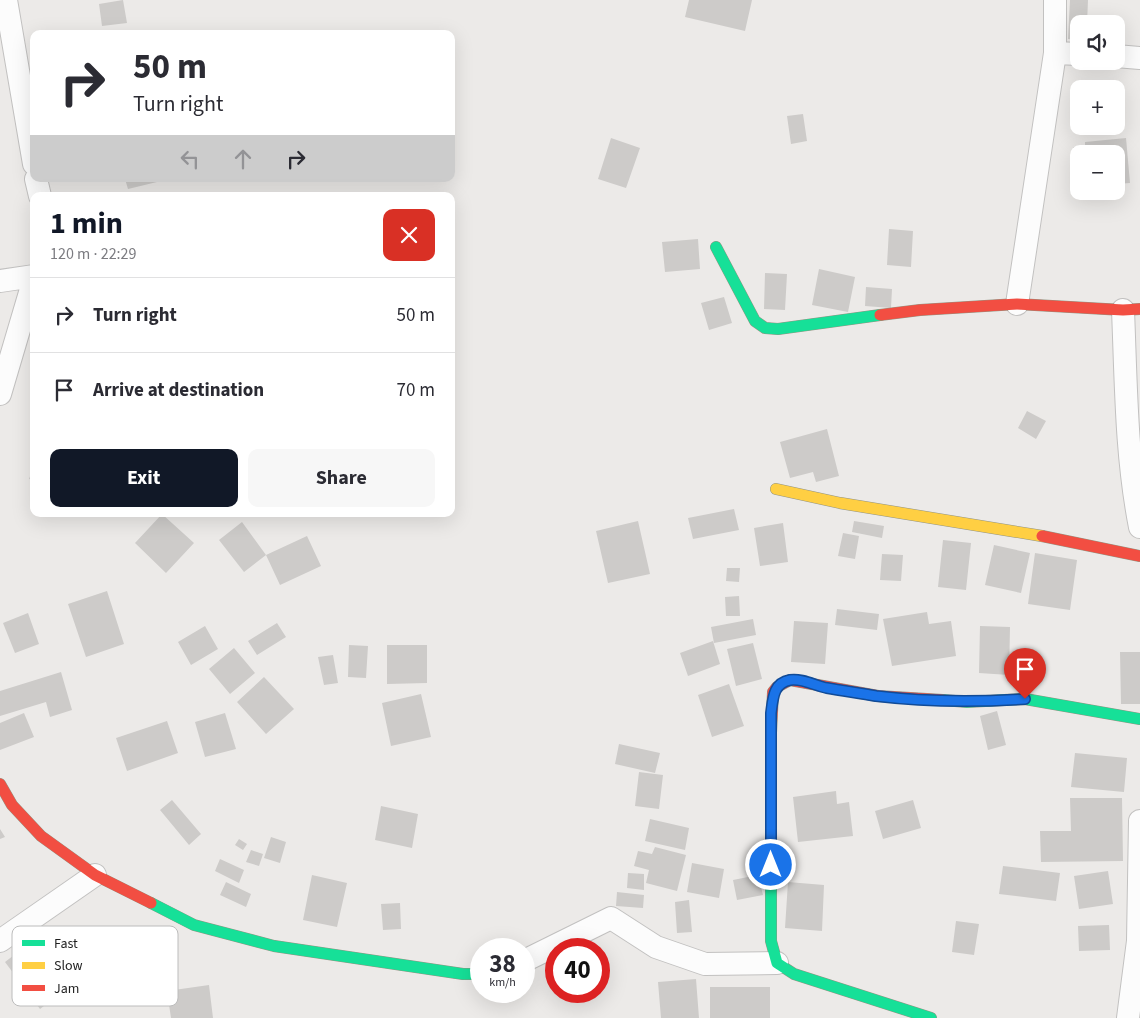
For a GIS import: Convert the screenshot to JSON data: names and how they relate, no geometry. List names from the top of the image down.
{
  "legend": ["Fast", "Slow", "Jam"],
  "page": {
    "map_buttons": ["+", "−"],
    "turn": ["50 m", "Turn right"],
    "heading": ["1 min", "120 m · 22:29"],
    "list": [
      {
        "name": "Turn right",
        "value": "50 m"
      },
      {
        "name": "Arrive at destination",
        "value": "70 m"
      }
    ],
    "buttons": ["Exit", "Share"],
    "speed": "38 km/h",
    "limit": "40"
  }
}
